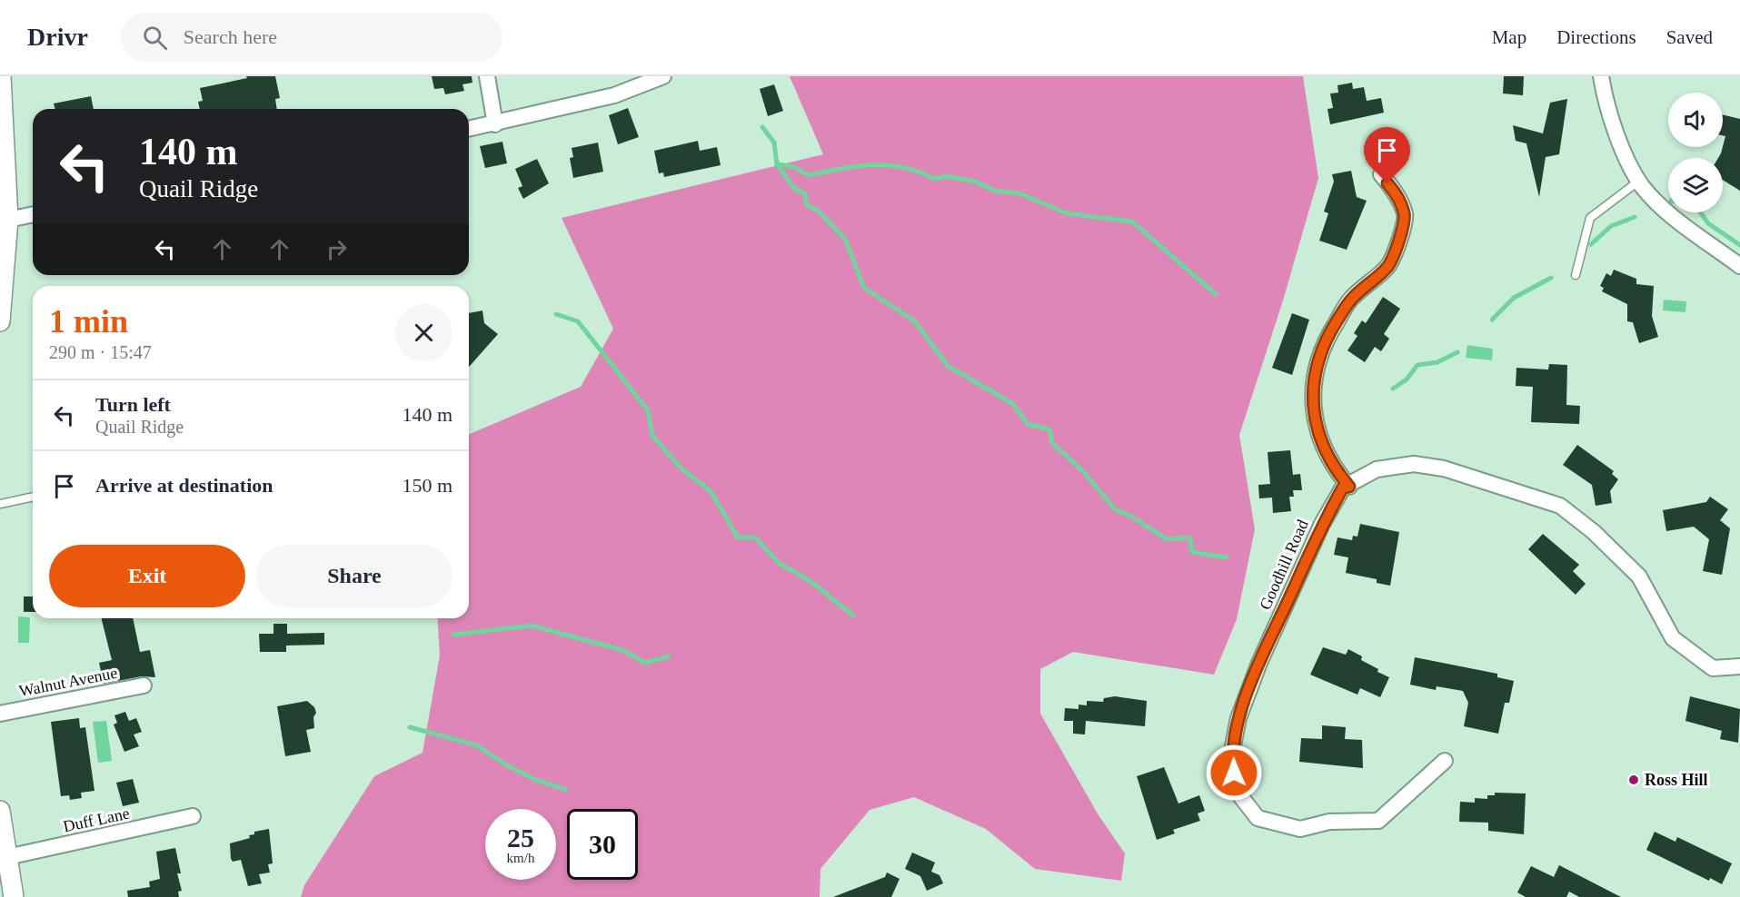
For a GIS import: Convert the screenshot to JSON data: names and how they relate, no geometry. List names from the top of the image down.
{
  "streets": {
    "street": ["Goodhill Road", "Walnut Avenue", "Duff Lane"]
  },
  "places": ["Ross Hill"],
  "page": {
    "header": "Drivr",
    "search": "Search here",
    "nav": ["Map", "Directions", "Saved"],
    "turn": ["140 m", "Quail Ridge"],
    "heading": ["1 min", "290 m · 15:47"],
    "list": [
      {
        "name": "Turn left",
        "note": "Quail Ridge",
        "value": "140 m"
      },
      {
        "name": "Arrive at destination",
        "value": "150 m"
      }
    ],
    "buttons": ["Exit", "Share"],
    "speed": "25 km/h",
    "limit": "30"
  }
}
